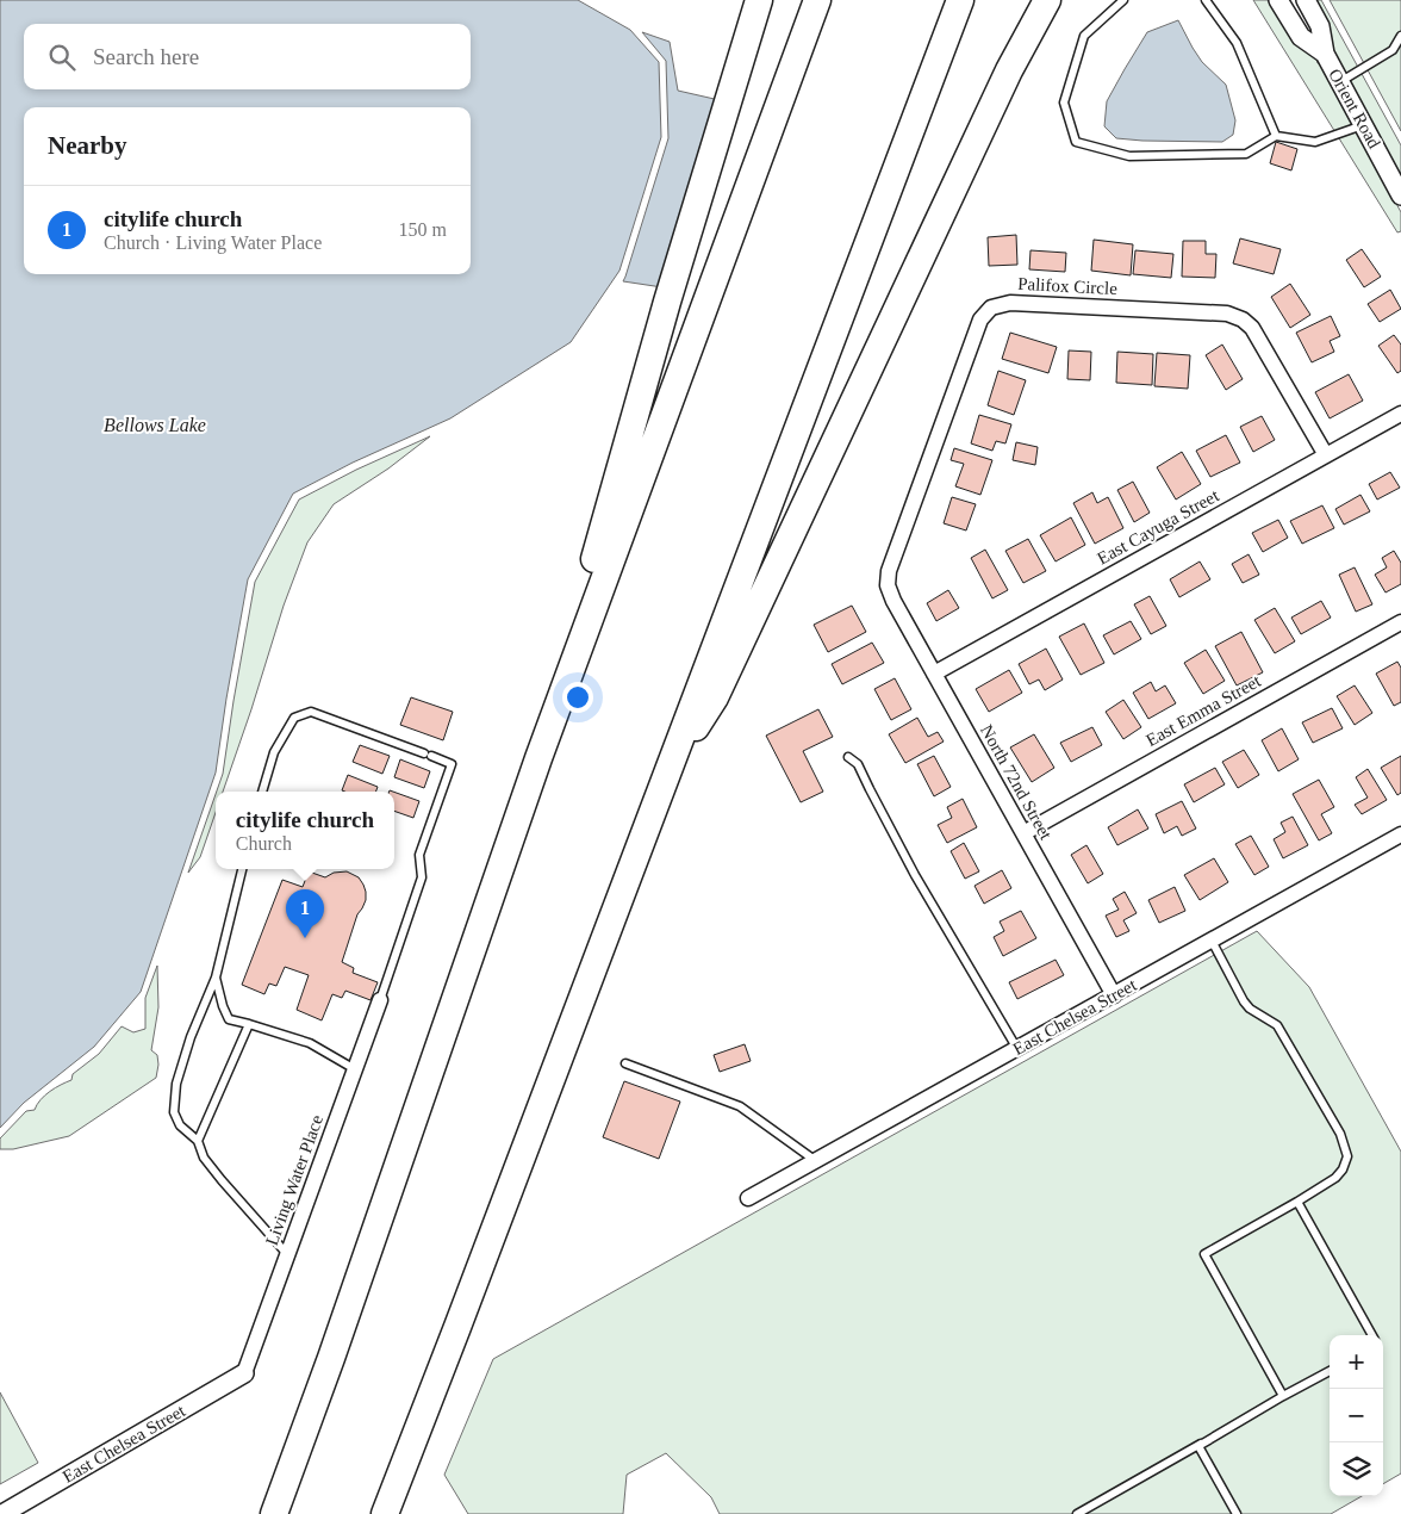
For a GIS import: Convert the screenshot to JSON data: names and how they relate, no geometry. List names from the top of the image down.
{
  "streets": {
    "street": [
      "Orient Road",
      "Palifox Circle",
      "East Cayuga Street",
      "East Emma Street",
      "North 72nd Street",
      "East Chelsea Street",
      "Living Water Place"
    ]
  },
  "crossings": [
    ["Palifox Circle", "East Cayuga Street"],
    ["Palifox Circle", "North 72nd Street"],
    ["East Cayuga Street", "North 72nd Street"],
    ["East Emma Street", "North 72nd Street"],
    ["North 72nd Street", "East Chelsea Street"],
    ["East Chelsea Street", "Living Water Place"]
  ],
  "water": ["Bellows Lake"],
  "page": {
    "search": "Search here",
    "heading": "Nearby",
    "list": [
      {
        "mark": "1",
        "name": "citylife church",
        "note": "Church · Living Water Place",
        "value": "150 m"
      }
    ],
    "popup": ["citylife church", "Church"],
    "pins": "1",
    "map_buttons": ["+", "−"]
  }
}
